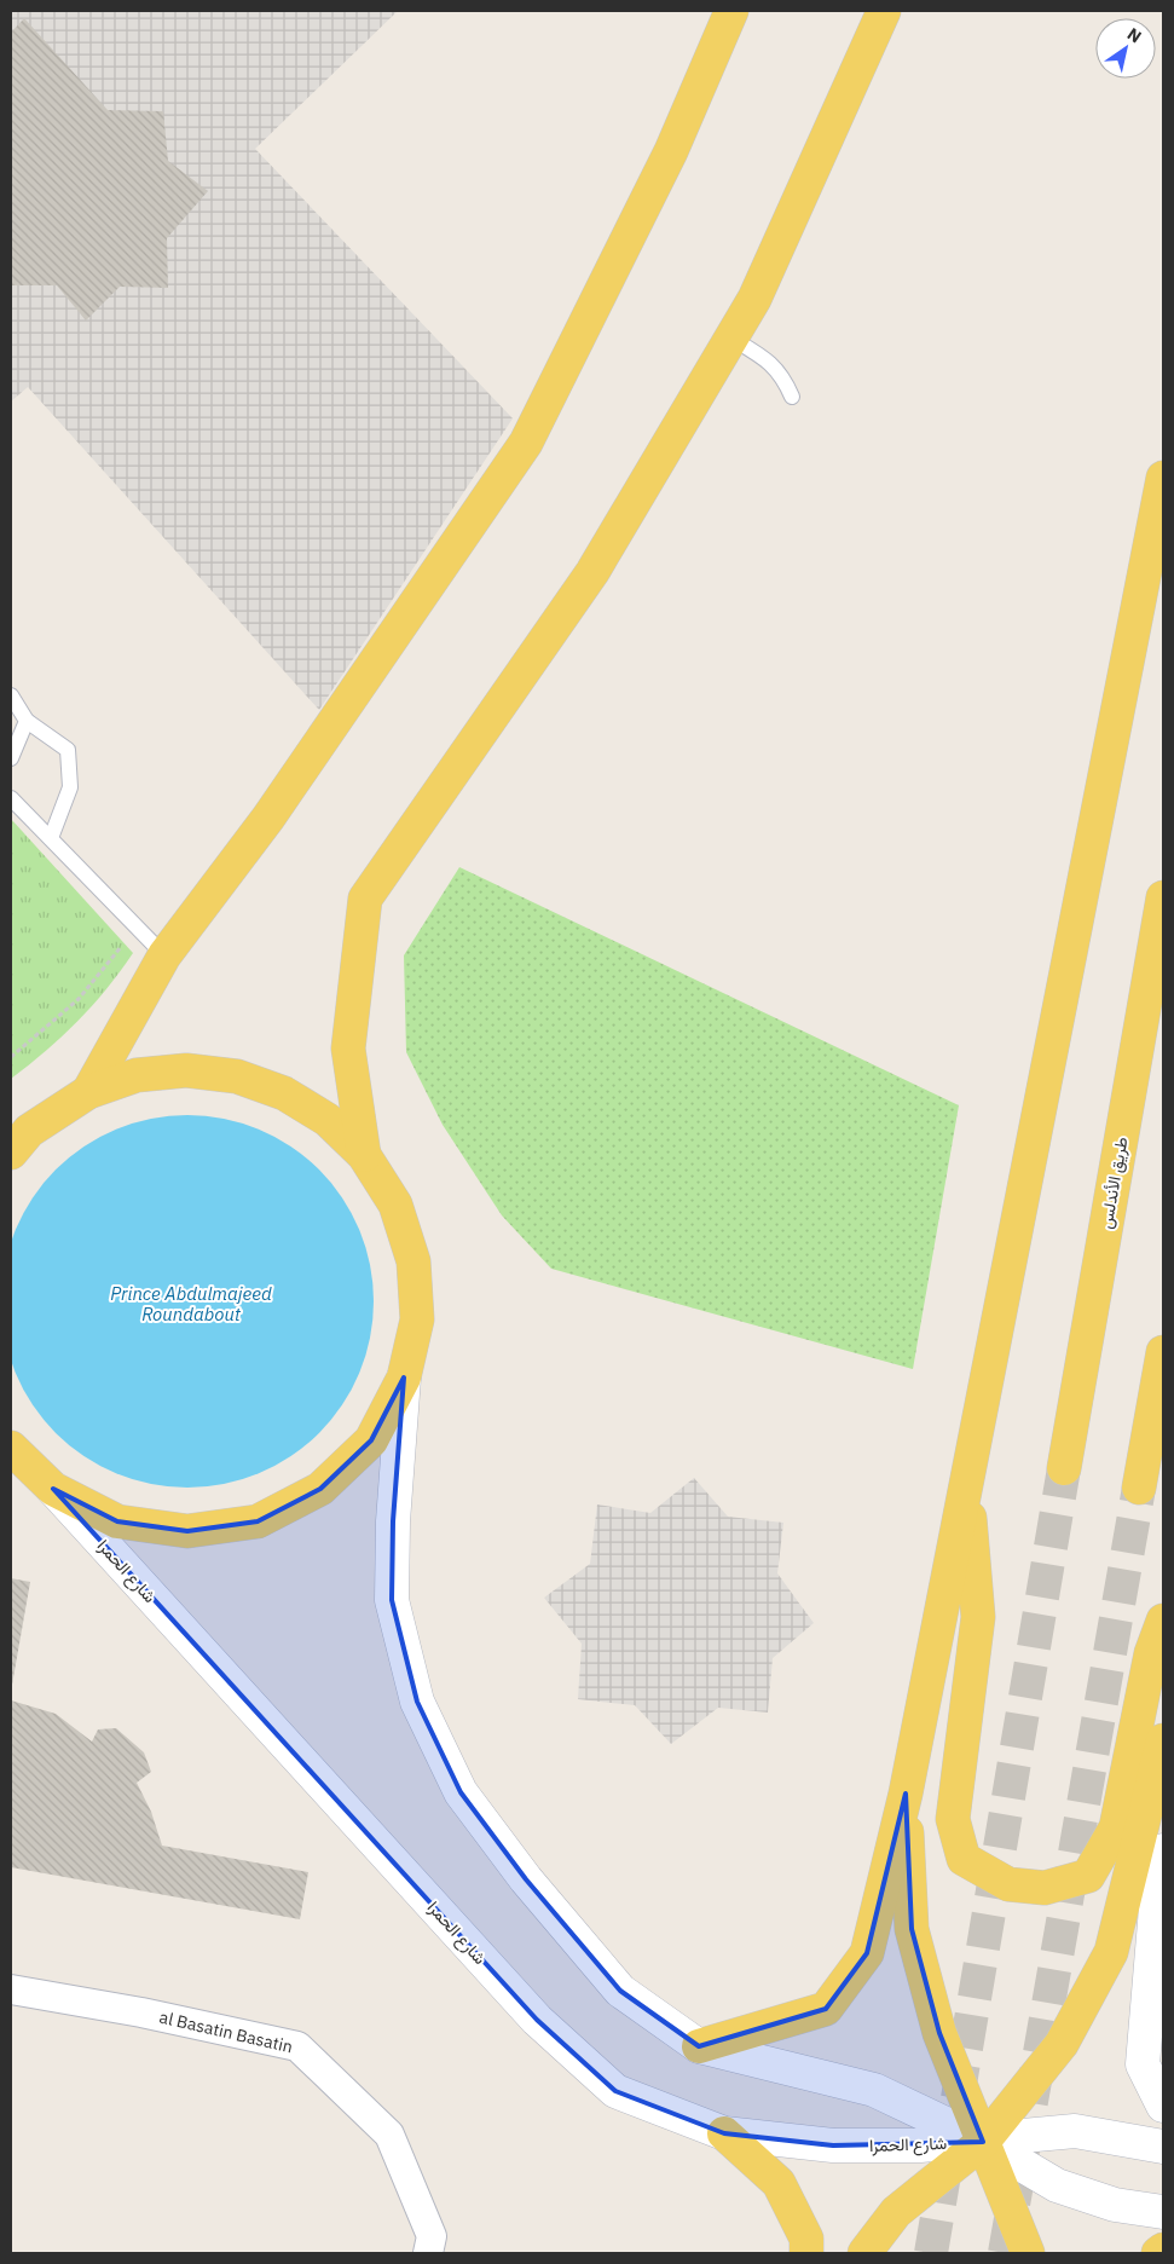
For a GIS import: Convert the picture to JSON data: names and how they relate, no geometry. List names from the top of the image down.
{
  "streets": {
    "main road": ["طريق الأندلس", "شارع الحمرا"],
    "street": ["al Basatin Basatin"]
  },
  "water": ["Prince Abdulmajeed Roundabout"],
  "north": "top right"
}
